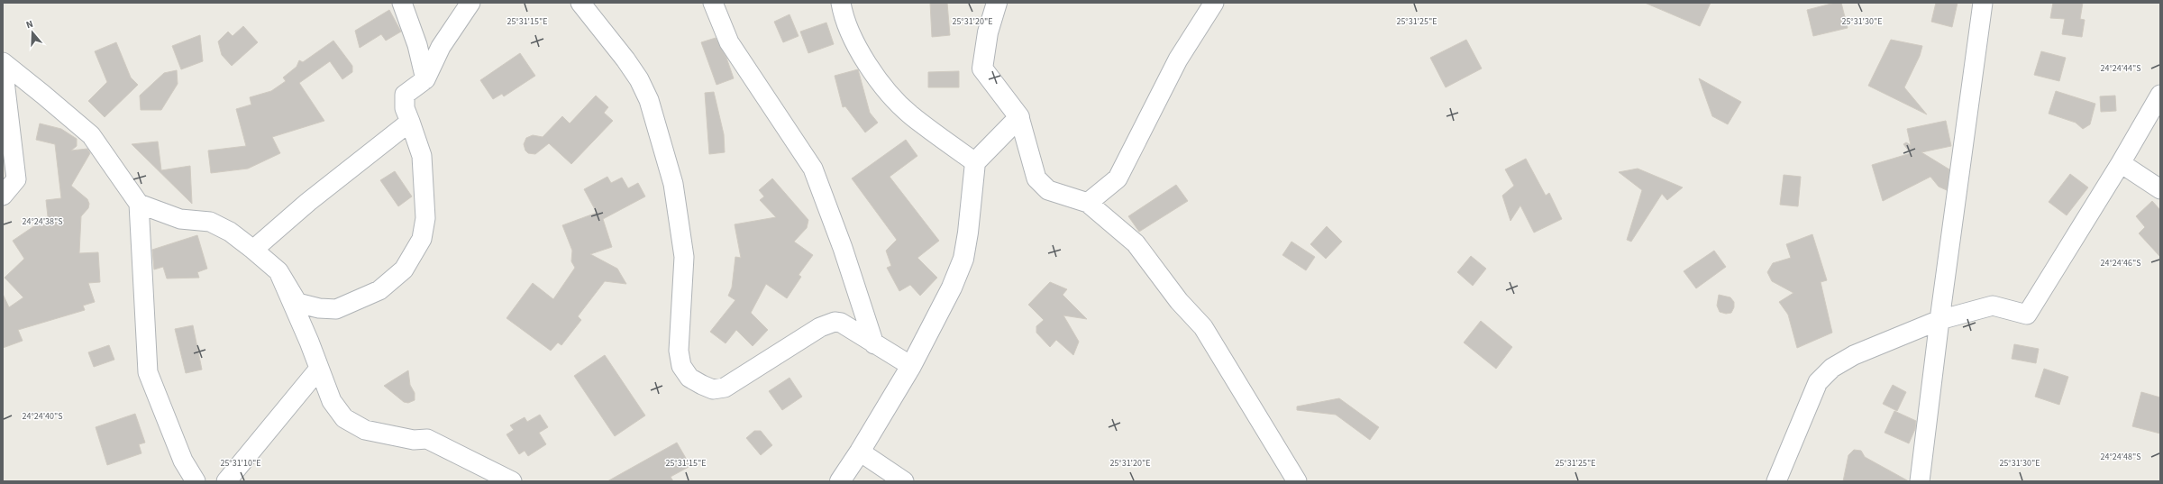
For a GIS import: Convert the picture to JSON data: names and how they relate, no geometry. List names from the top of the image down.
{
  "north": "top",
  "coordinates": [
    "25°31'15\"E",
    "25°31'20\"E",
    "25°31'30\"E",
    "25°31'25\"E",
    "24°24'44\"S",
    "24°24'38\"S",
    "24°24'46\"S",
    "24°24'40\"S",
    "24°24'48\"S",
    "25°31'10\"E"
  ]
}
